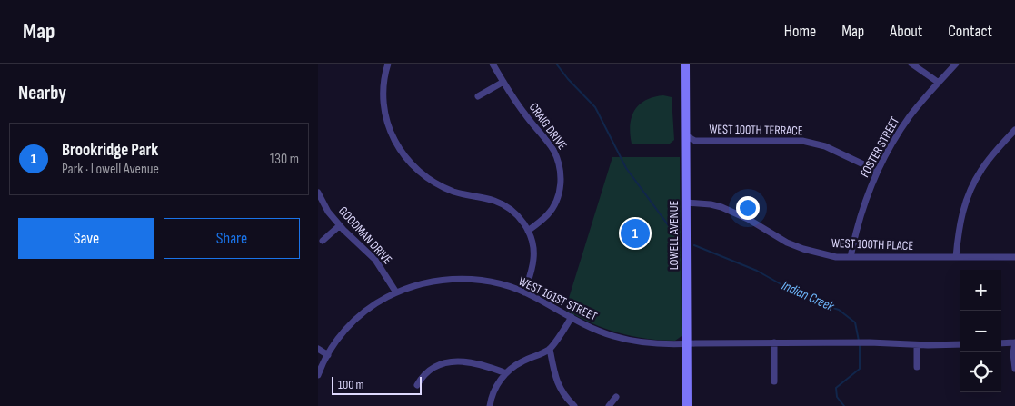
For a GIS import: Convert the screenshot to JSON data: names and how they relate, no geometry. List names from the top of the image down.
{
  "streets": {
    "street": [
      "CRAIG DRIVE",
      "WEST 100TH TERRACE",
      "FOSTER STREET",
      "GOODMAN DRIVE",
      "LOWELL AVENUE",
      "WEST 100TH PLACE",
      "WEST 101ST STREET"
    ]
  },
  "crossings": [
    ["WEST 100TH TERRACE", "FOSTER STREET"],
    ["WEST 100TH TERRACE", "LOWELL AVENUE"],
    ["FOSTER STREET", "WEST 100TH PLACE"],
    ["GOODMAN DRIVE", "WEST 101ST STREET"],
    ["LOWELL AVENUE", "WEST 100TH PLACE"],
    ["LOWELL AVENUE", "WEST 101ST STREET"]
  ],
  "water": ["Indian Creek"],
  "scale_bar": "100 m",
  "page": {
    "header": "Map",
    "nav": [
      "Home",
      "Map",
      "About",
      "Contact"
    ],
    "heading": "Nearby",
    "list": [
      {
        "mark": "1",
        "name": "Brookridge Park",
        "note": "Park · Lowell Avenue",
        "value": "130 m"
      }
    ],
    "buttons": ["Save", "Share"],
    "pins": "1",
    "map_buttons": ["+", "−"],
    "scale": "100 m"
  }
}
